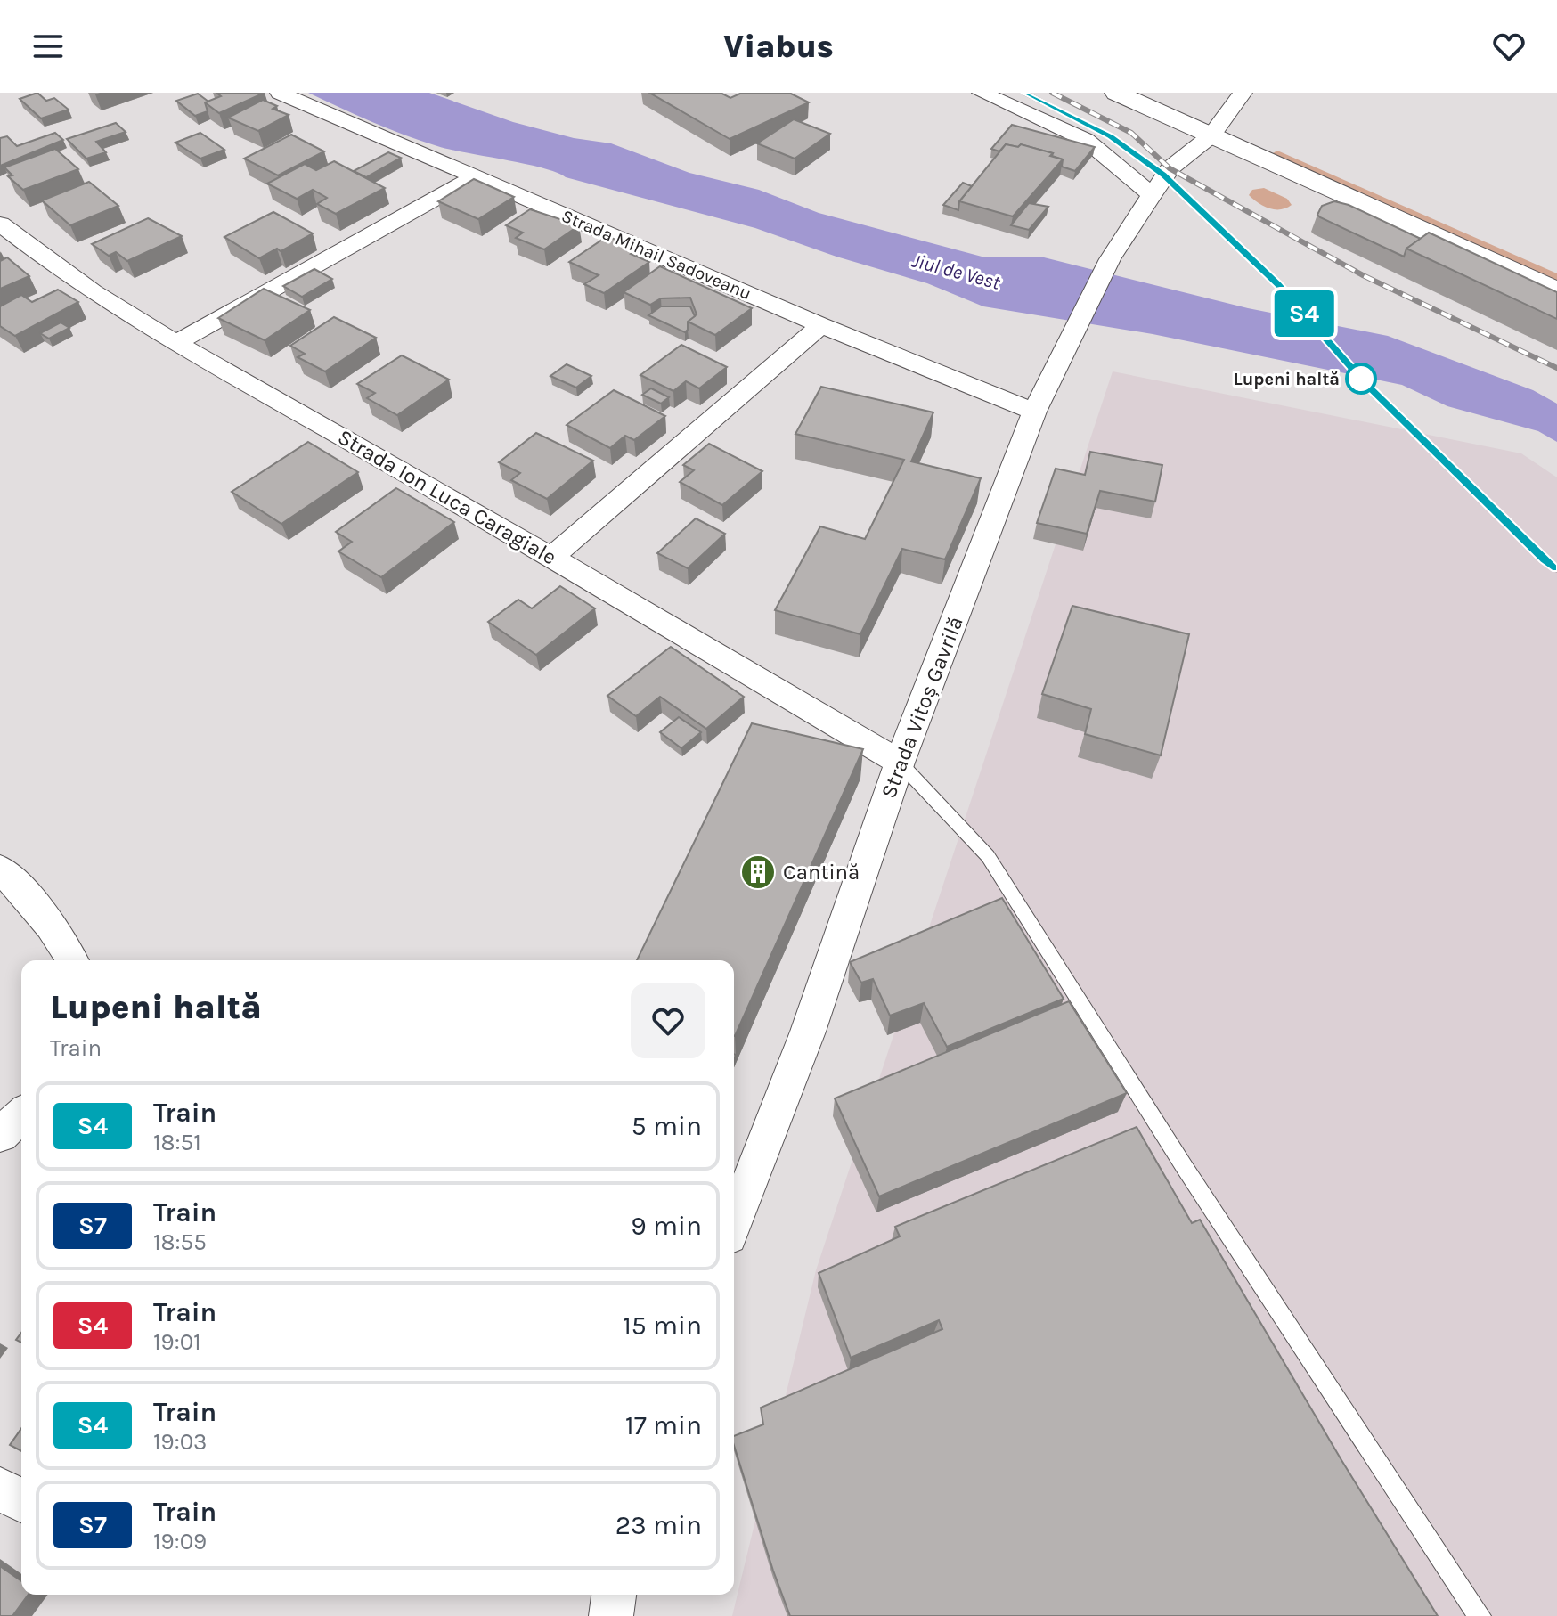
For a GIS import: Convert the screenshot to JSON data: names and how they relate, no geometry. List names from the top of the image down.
{
  "streets": {
    "street": ["Strada Mihail Sadoveanu", "Strada Ion Luca Caragiale", "Strada Vitoș Gavrilă"]
  },
  "crossings": [
    ["Strada Mihail Sadoveanu", "Strada Vitoș Gavrilă"],
    ["Strada Ion Luca Caragiale", "Strada Vitoș Gavrilă"]
  ],
  "water": ["Jiul de Vest"],
  "places": {
    "other": ["Lupeni haltă"],
    "building": ["Cantină"]
  },
  "page": {
    "header": "Viabus",
    "on_map": "S4",
    "heading": ["Lupeni haltă", "Train"],
    "list": [
      {
        "mark": "S4",
        "name": "Train",
        "note": "18:51",
        "value": "5 min"
      },
      {
        "mark": "S7",
        "name": "Train",
        "note": "18:55",
        "value": "9 min"
      },
      {
        "mark": "S4",
        "name": "Train",
        "note": "19:01",
        "value": "15 min"
      },
      {
        "mark": "S4",
        "name": "Train",
        "note": "19:03",
        "value": "17 min"
      },
      {
        "mark": "S7",
        "name": "Train",
        "note": "19:09",
        "value": "23 min"
      }
    ]
  }
}
